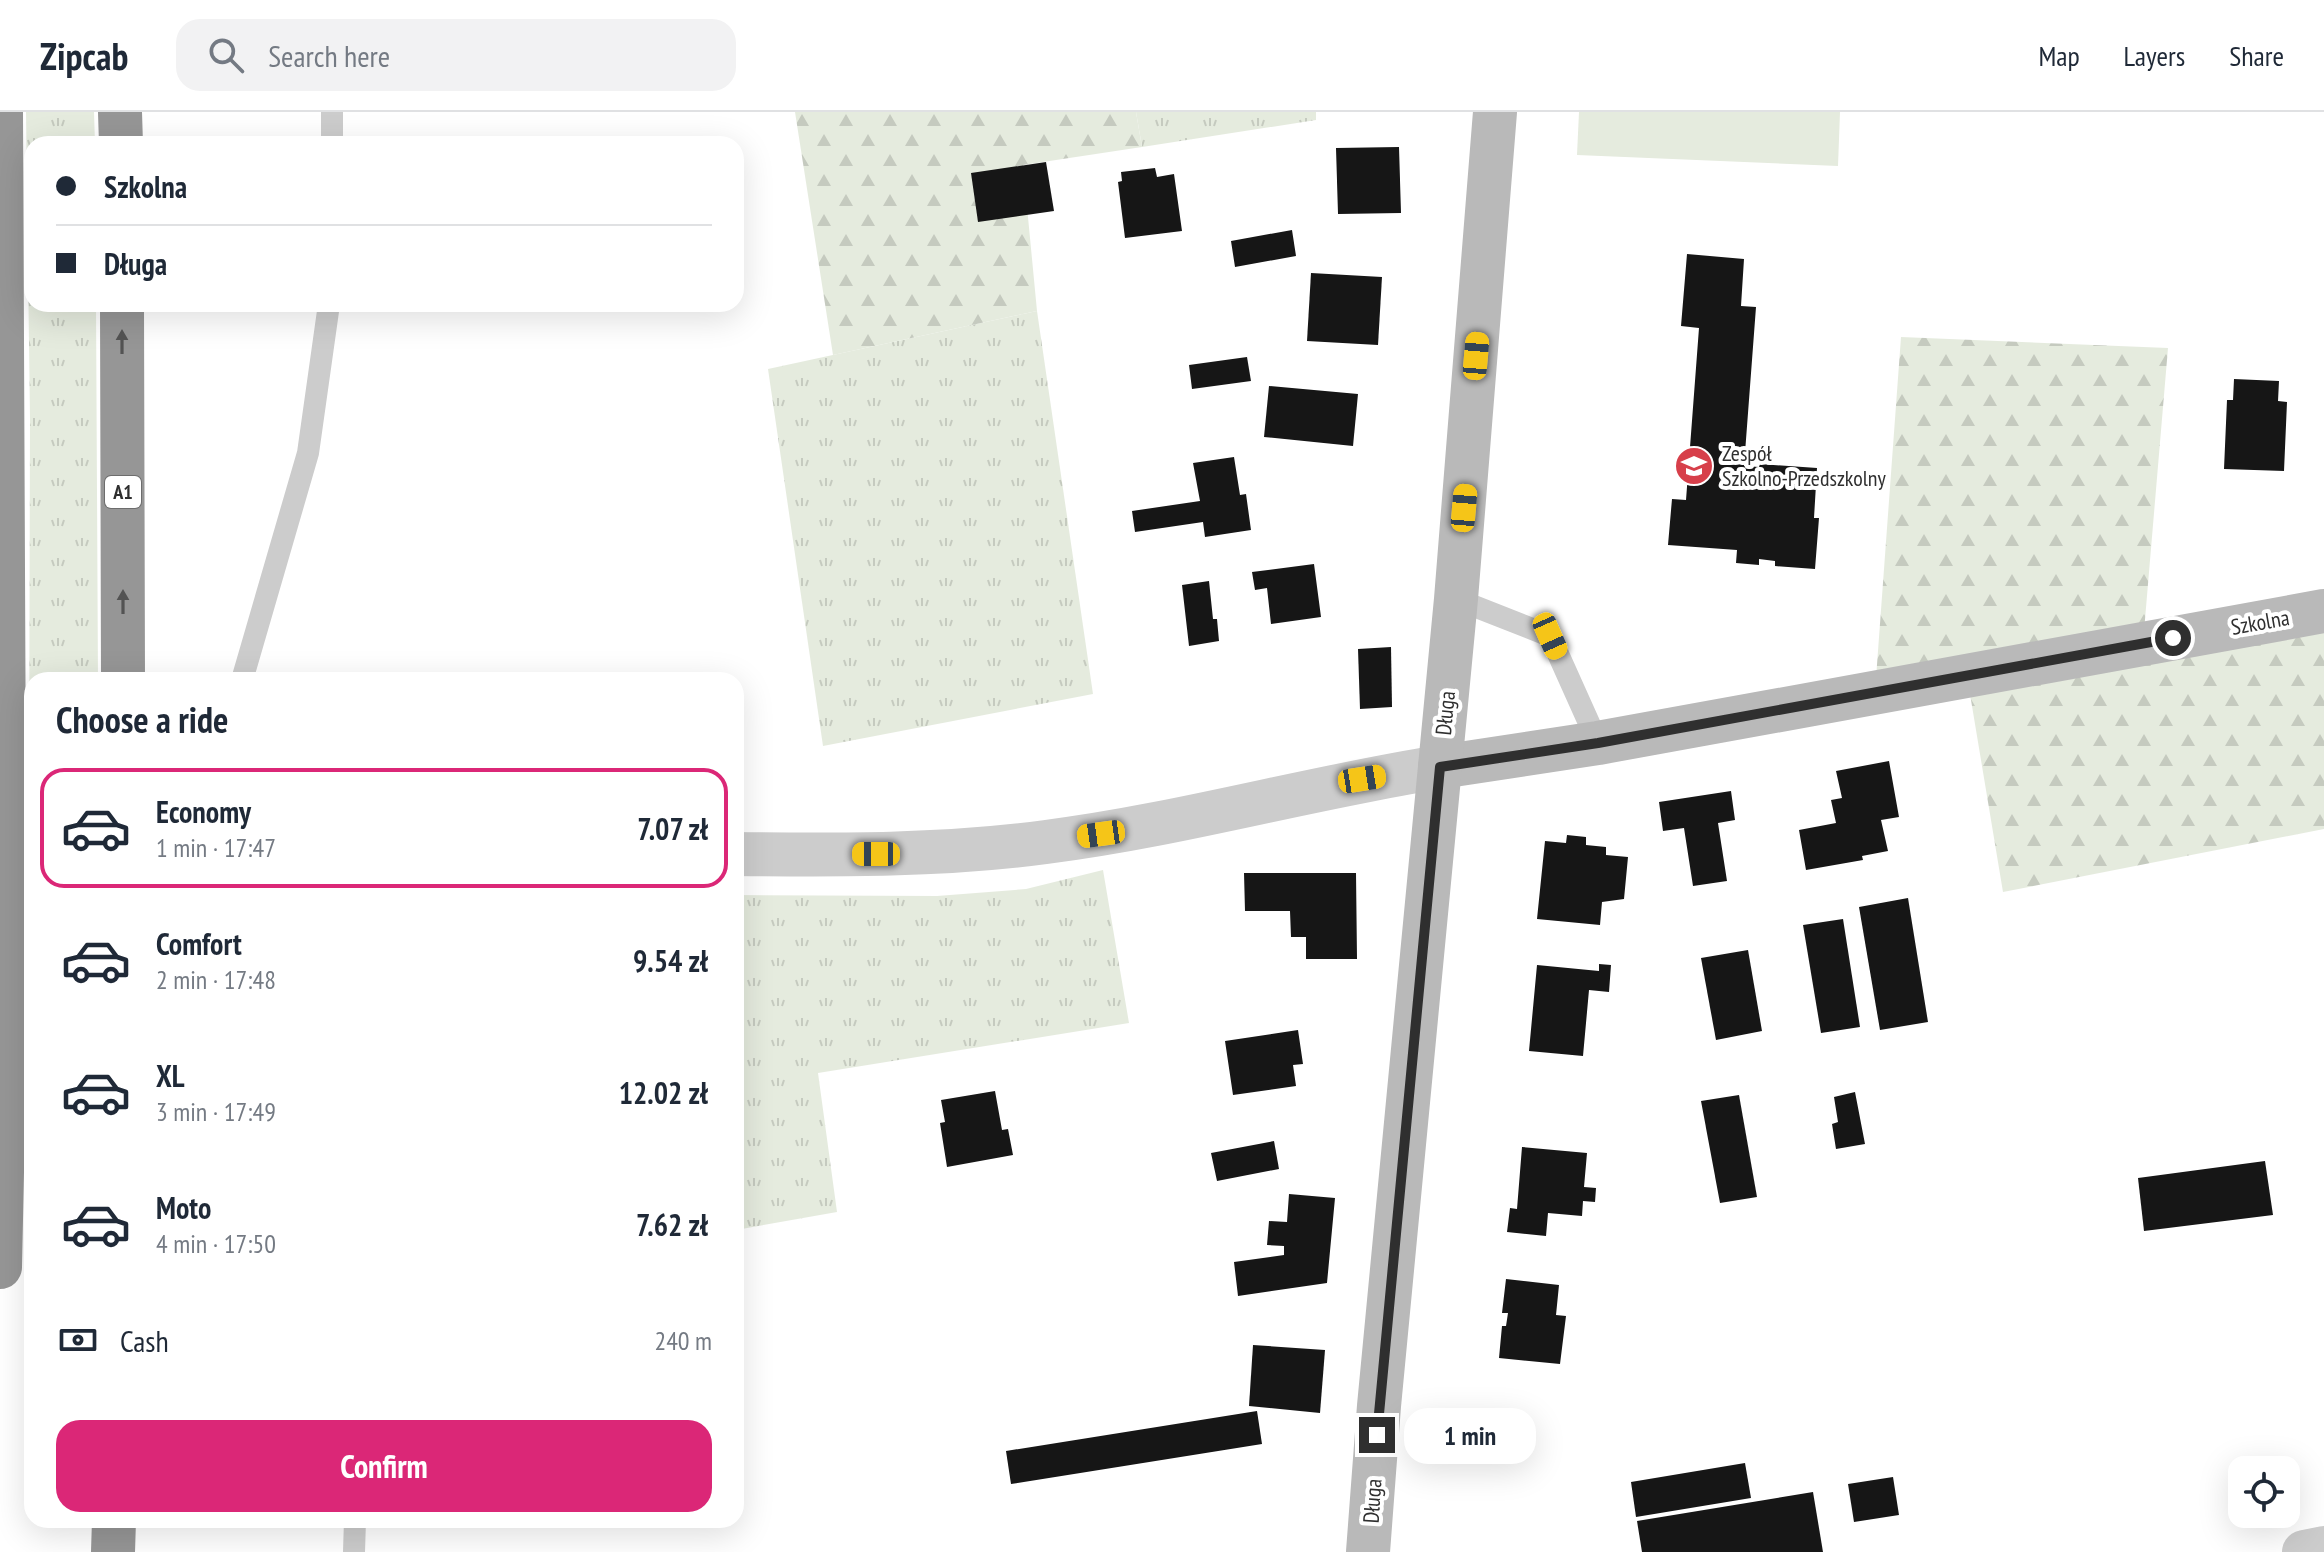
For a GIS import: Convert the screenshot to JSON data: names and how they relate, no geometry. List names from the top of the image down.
{
  "streets": {
    "highway": ["A1"],
    "street": ["Szkolna", "Długa"]
  },
  "crossings": [
    ["Szkolna", "Długa"]
  ],
  "places": {
    "school or university": ["Zespół Szkolno-Przedszkolny"]
  },
  "page": {
    "header": "Zipcab",
    "search": "Search here",
    "nav": ["Map", "Layers", "Share"],
    "banner": ["Szkolna", "Długa"],
    "heading": "Choose a ride",
    "list": [
      {
        "name": "Economy",
        "note": "1 min · 17:47",
        "value": "7.07 zł"
      },
      {
        "name": "Comfort",
        "note": "2 min · 17:48",
        "value": "9.54 zł"
      },
      {
        "name": "XL",
        "note": "3 min · 17:49",
        "value": "12.02 zł"
      },
      {
        "name": "Moto",
        "note": "4 min · 17:50",
        "value": "7.62 zł"
      }
    ],
    "pay": ["Cash", "240 m"],
    "buttons": "Confirm",
    "bubble": "1 min"
  }
}
